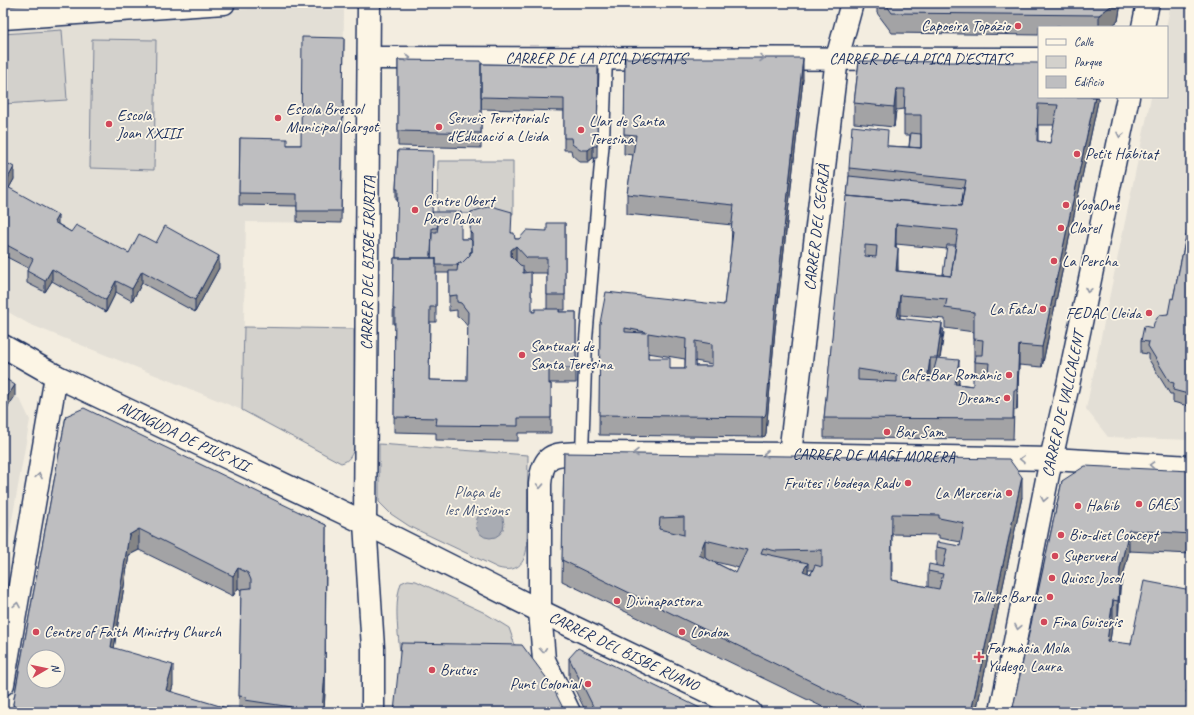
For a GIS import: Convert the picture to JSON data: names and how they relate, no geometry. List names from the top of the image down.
{
  "streets": {
    "street": [
      "CARRER DE LA PICA D'ESTATS",
      "CARRER DEL SEGRIÀ",
      "CARRER DEL BISBE IRURITA",
      "CARRER DE VALLCALENT",
      "AVINGUDA DE PIUS XII",
      "CARRER DE MAGÍ MORERA",
      "CARRER DEL BISBE RUANO"
    ]
  },
  "crossings": [
    ["CARRER DE LA PICA D'ESTATS", "CARRER DEL SEGRIÀ"],
    ["CARRER DE LA PICA D'ESTATS", "CARRER DEL BISBE IRURITA"],
    ["CARRER DEL SEGRIÀ", "CARRER DE MAGÍ MORERA"],
    ["CARRER DEL BISBE IRURITA", "AVINGUDA DE PIUS XII"],
    ["CARRER DE VALLCALENT", "CARRER DE MAGÍ MORERA"],
    ["CARRER DE MAGÍ MORERA", "CARRER DEL BISBE RUANO"]
  ],
  "one_way": ["CARRER DE LA PICA D'ESTATS", "CARRER DE VALLCALENT", "CARRER DE MAGÍ MORERA"],
  "parks": ["Plaça de les Missions"],
  "places": {
    "other": [
      "Capoeira Topázio",
      "Escola Bressol Municipal Gargot",
      "Escola Joan XXIII",
      "Serveis Territorials d'Educació a Lleida",
      "Llar de Santa Teresina",
      "Petit Hābitat",
      "YogaOne",
      "Centre Obert Pare Palau",
      "Clarel",
      "La Percha",
      "La Fatal",
      "FEDAC Lleida",
      "Santuari de Santa Teresina",
      "Cafe-Bar Romànic",
      "Dreams",
      "Bar Sam",
      "Fruites i bodega Radu",
      "La Merceria",
      "GAES",
      "Habib",
      "Bio-diet Concept",
      "Superverd",
      "Quiosc Josol",
      "Tallers Baruc",
      "Divinapastora",
      "Fina Guiseris",
      "Centre of Faith Ministry Church",
      "London",
      "Brutus",
      "Punt Colonial"
    ],
    "health": ["Farmàcia Mola Yudego, Laura"]
  },
  "legend": ["Calle", "Parque", "Edificio"],
  "north": "right"
}
